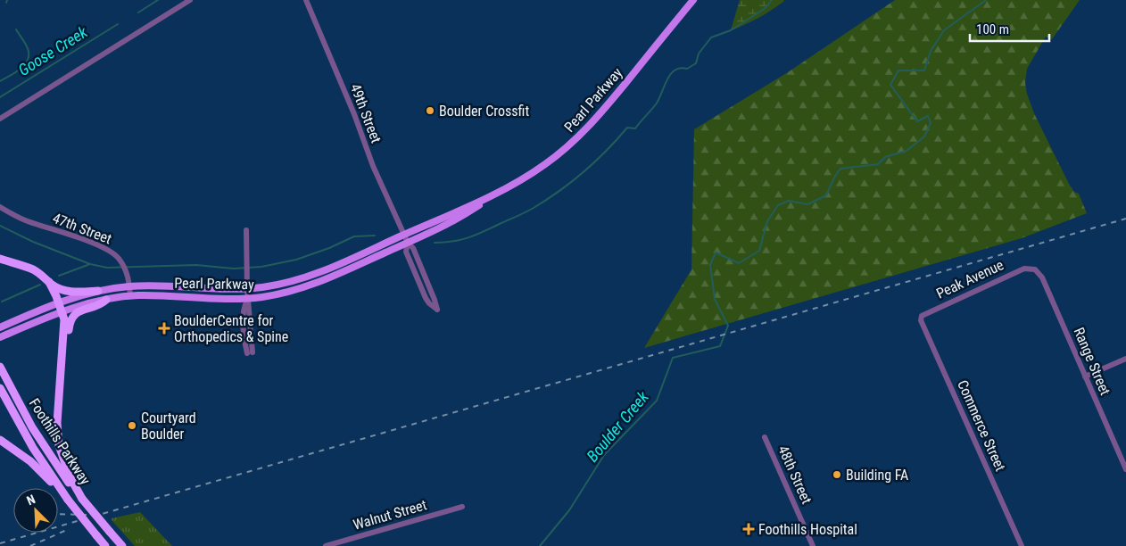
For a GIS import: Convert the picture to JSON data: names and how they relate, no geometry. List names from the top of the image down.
{
  "streets": {
    "highway": ["Foothills Parkway"],
    "main road": ["Pearl Parkway"],
    "street": [
      "49th Street",
      "47th Street",
      "Peak Avenue",
      "Range Street",
      "Commerce Street",
      "48th Street",
      "Walnut Street"
    ]
  },
  "crossings": [
    ["Pearl Parkway", "49th Street"],
    ["Pearl Parkway", "47th Street"],
    ["Peak Avenue", "Range Street"],
    ["Peak Avenue", "Commerce Street"]
  ],
  "water": ["Goose Creek", "Boulder Creek"],
  "places": {
    "other": ["Boulder Crossfit", "Courtyard Boulder", "Building FA"],
    "health": ["BoulderCentre for Orthopedics & Spine", "Foothills Hospital"]
  },
  "scale_bar": "100 m",
  "north": "top left"
}
